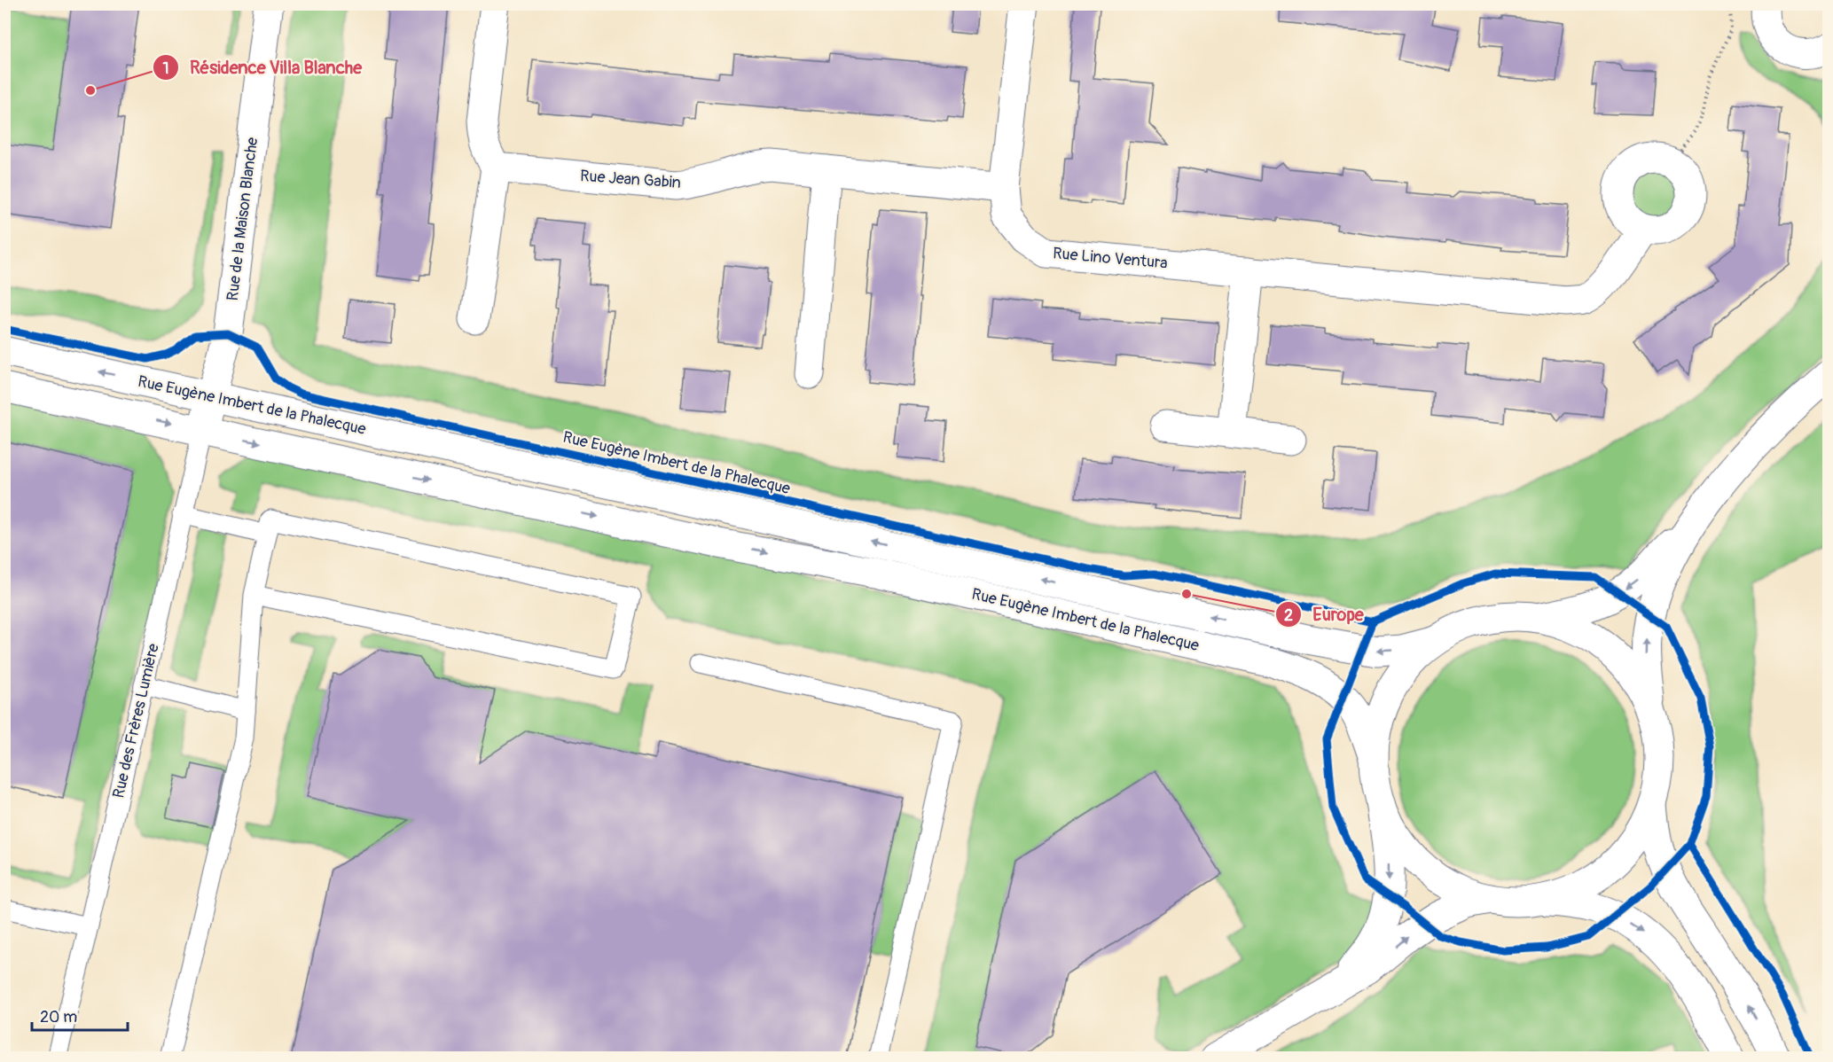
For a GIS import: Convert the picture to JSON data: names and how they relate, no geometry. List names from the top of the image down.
{
  "streets": {
    "street": [
      "Rue Jean Gabin",
      "Rue de la Maison Blanche",
      "Rue Lino Ventura",
      "Rue Eugène Imbert de la Phalecque"
    ],
    "lane": ["Rue des Frères Lumière"]
  },
  "crossings": [
    ["Rue Jean Gabin", "Rue Lino Ventura"],
    ["Rue de la Maison Blanche", "Rue Eugène Imbert de la Phalecque"],
    ["Rue de la Maison Blanche", "Rue des Frères Lumière"],
    ["Rue Eugène Imbert de la Phalecque", "Rue des Frères Lumière"]
  ],
  "places": ["Résidence Villa Blanche", "Europe"],
  "scale_bar": "20 m"
}
